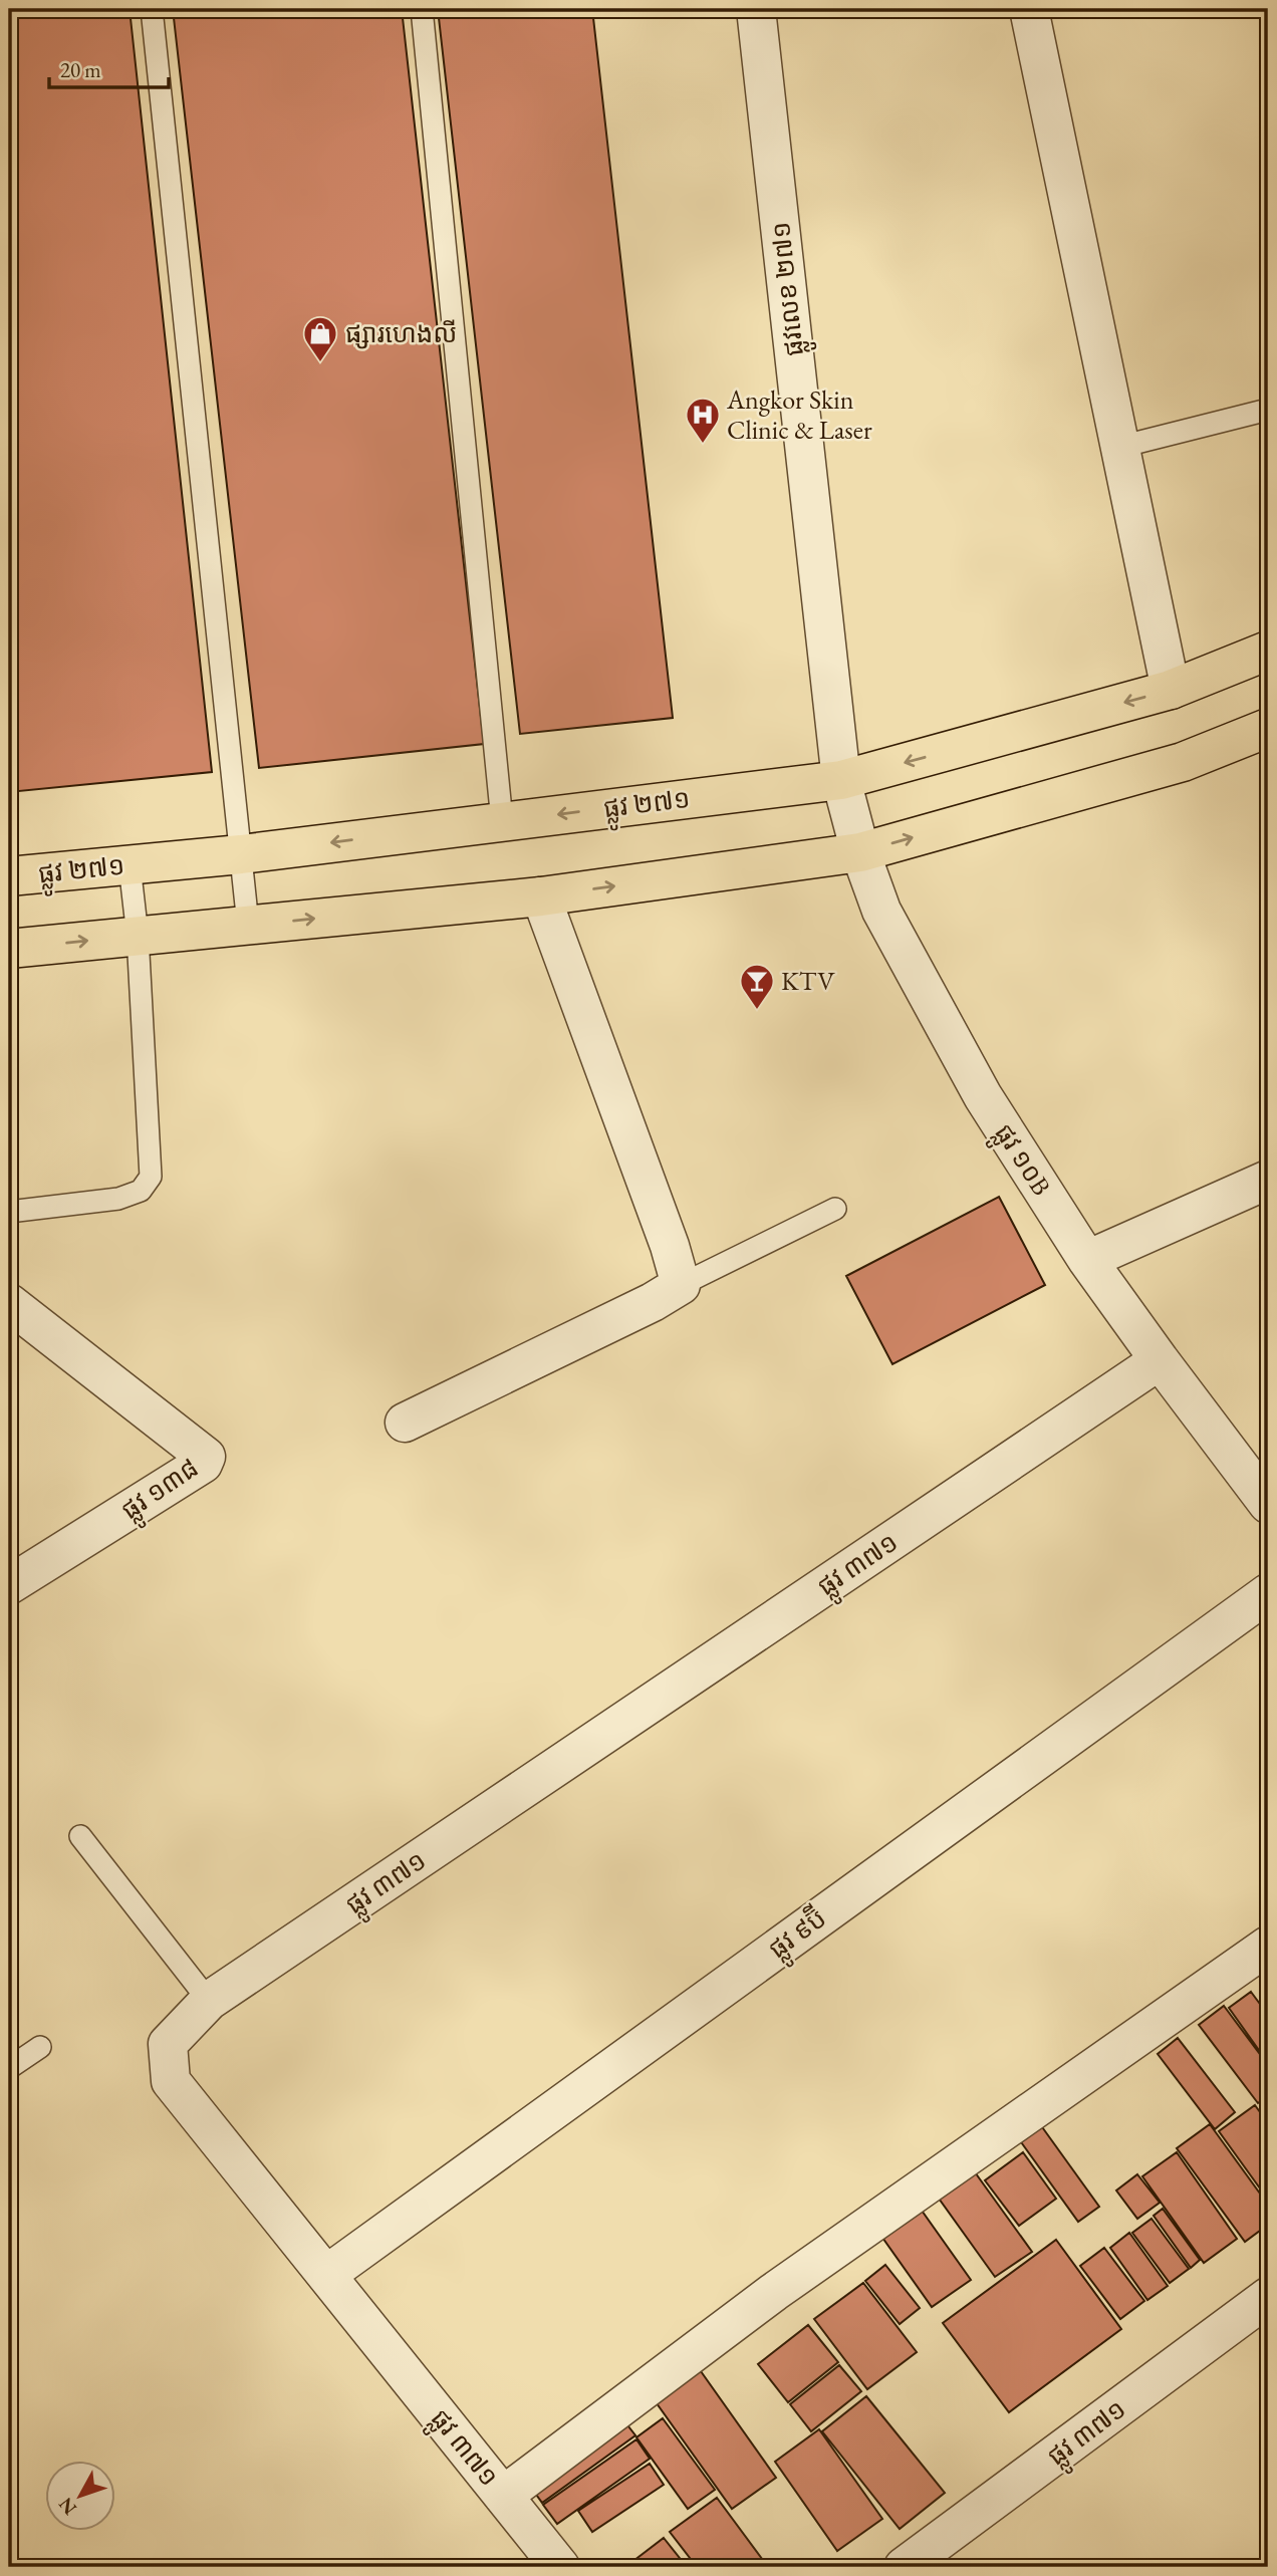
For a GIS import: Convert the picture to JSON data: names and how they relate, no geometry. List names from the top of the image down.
{
  "streets": {
    "main road": ["ផ្លូវ ២៧១"],
    "street": [
      "ផ្លូវលេខ ២៧១",
      "ផ្លូវ ១០B",
      "ផ្លូវ ១៣៨",
      "ផ្លូវ ៣៧១",
      "ផ្លូវ ៩ប៊ី"
    ]
  },
  "crossings": [
    ["ផ្លូវលេខ ២៧១", "ផ្លូវ ២៧១"],
    ["ផ្លូវលេខ ២៧១", "ផ្លូវ ១០B"],
    ["ផ្លូវ ២៧១", "ផ្លូវ ១០B"],
    ["ផ្លូវ ១០B", "ផ្លូវ ៣៧១"],
    ["ផ្លូវ ៣៧១", "ផ្លូវ ៩ប៊ី"]
  ],
  "places": {
    "shop": ["ផ្សារហេងលី"],
    "hospital": ["Angkor Skin Clinic & Laser"],
    "bar": ["KTV"]
  },
  "scale_bar": "20 m",
  "north": "bottom left"
}
